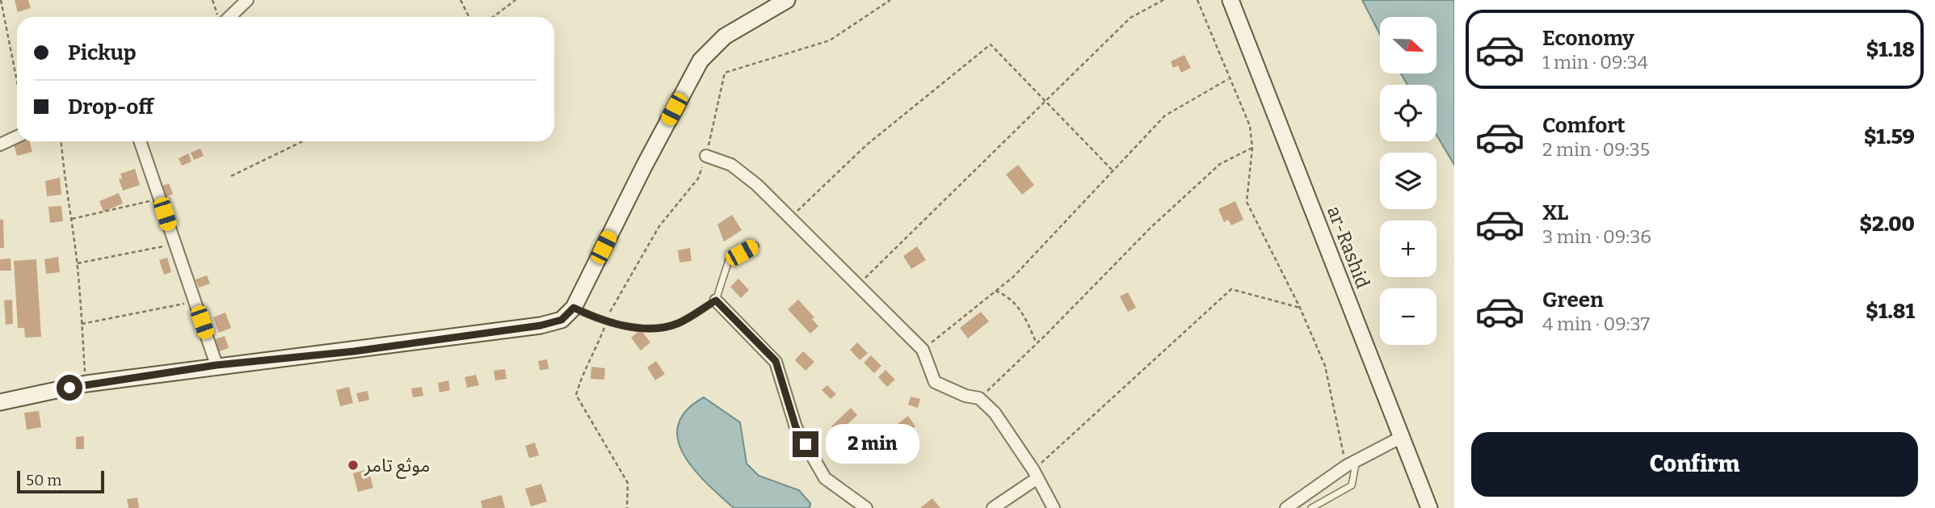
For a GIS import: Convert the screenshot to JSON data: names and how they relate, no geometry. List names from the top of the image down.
{
  "streets": {
    "street": ["ar-Rashid"]
  },
  "places": ["موثع تامر"],
  "scale_bar": "50 m",
  "north": "right",
  "page": {
    "list": [
      {
        "name": "Economy",
        "note": "1 min · 09:34",
        "value": "$1.18"
      },
      {
        "name": "Comfort",
        "note": "2 min · 09:35",
        "value": "$1.59"
      },
      {
        "name": "XL",
        "note": "3 min · 09:36",
        "value": "$2.00"
      },
      {
        "name": "Green",
        "note": "4 min · 09:37",
        "value": "$1.81"
      }
    ],
    "map_buttons": ["+", "−"],
    "banner": ["Pickup", "Drop-off"],
    "buttons": "Confirm",
    "bubble": "2 min",
    "scale": "50 m"
  }
}
